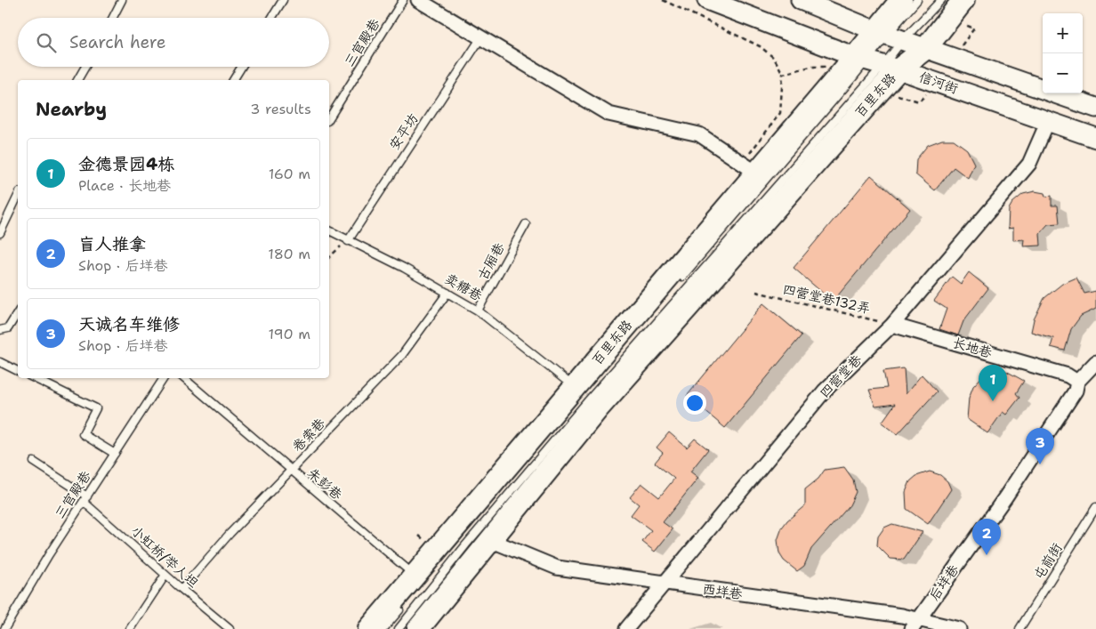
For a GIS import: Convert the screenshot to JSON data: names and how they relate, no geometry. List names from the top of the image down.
{
  "streets": {
    "main road": ["信河街", "百里东路"],
    "street": [
      "长地巷",
      "四营堂巷",
      "后垟巷",
      "西垟巷"
    ],
    "lane": [
      "三官殿巷",
      "安平坊",
      "古厢巷",
      "卖糖巷",
      "卷索巷",
      "朱彭巷",
      "小虹桥/举人坦",
      "屯前街"
    ],
    "path": ["四营堂巷132弄"]
  },
  "crossings": [
    ["三官殿巷", "小虹桥/举人坦"],
    ["信河街", "百里东路"],
    ["信河街", "四营堂巷"],
    ["百里东路", "卖糖巷"],
    ["百里东路", "朱彭巷"],
    ["百里东路", "西垟巷"],
    ["安平坊", "卖糖巷"],
    ["古厢巷", "卖糖巷"],
    ["卖糖巷", "卷索巷"],
    ["四营堂巷132弄", "长地巷"],
    ["四营堂巷132弄", "四营堂巷"],
    ["长地巷", "四营堂巷"],
    ["长地巷", "后垟巷"],
    ["四营堂巷", "西垟巷"],
    ["卷索巷", "朱彭巷"],
    ["卷索巷", "小虹桥/举人坦"],
    ["后垟巷", "西垟巷"]
  ],
  "page": {
    "map_buttons": ["+", "−"],
    "search": "Search here",
    "heading": ["Nearby", "3 results"],
    "list": [
      {
        "mark": "1",
        "name": "金德景园4栋",
        "note": "Place · 长地巷",
        "value": "160 m"
      },
      {
        "mark": "2",
        "name": "盲人推拿",
        "note": "Shop · 后垟巷",
        "value": "180 m"
      },
      {
        "mark": "3",
        "name": "天诚名车维修",
        "note": "Shop · 后垟巷",
        "value": "190 m"
      }
    ],
    "pins": ["1", "3", "2"]
  }
}
